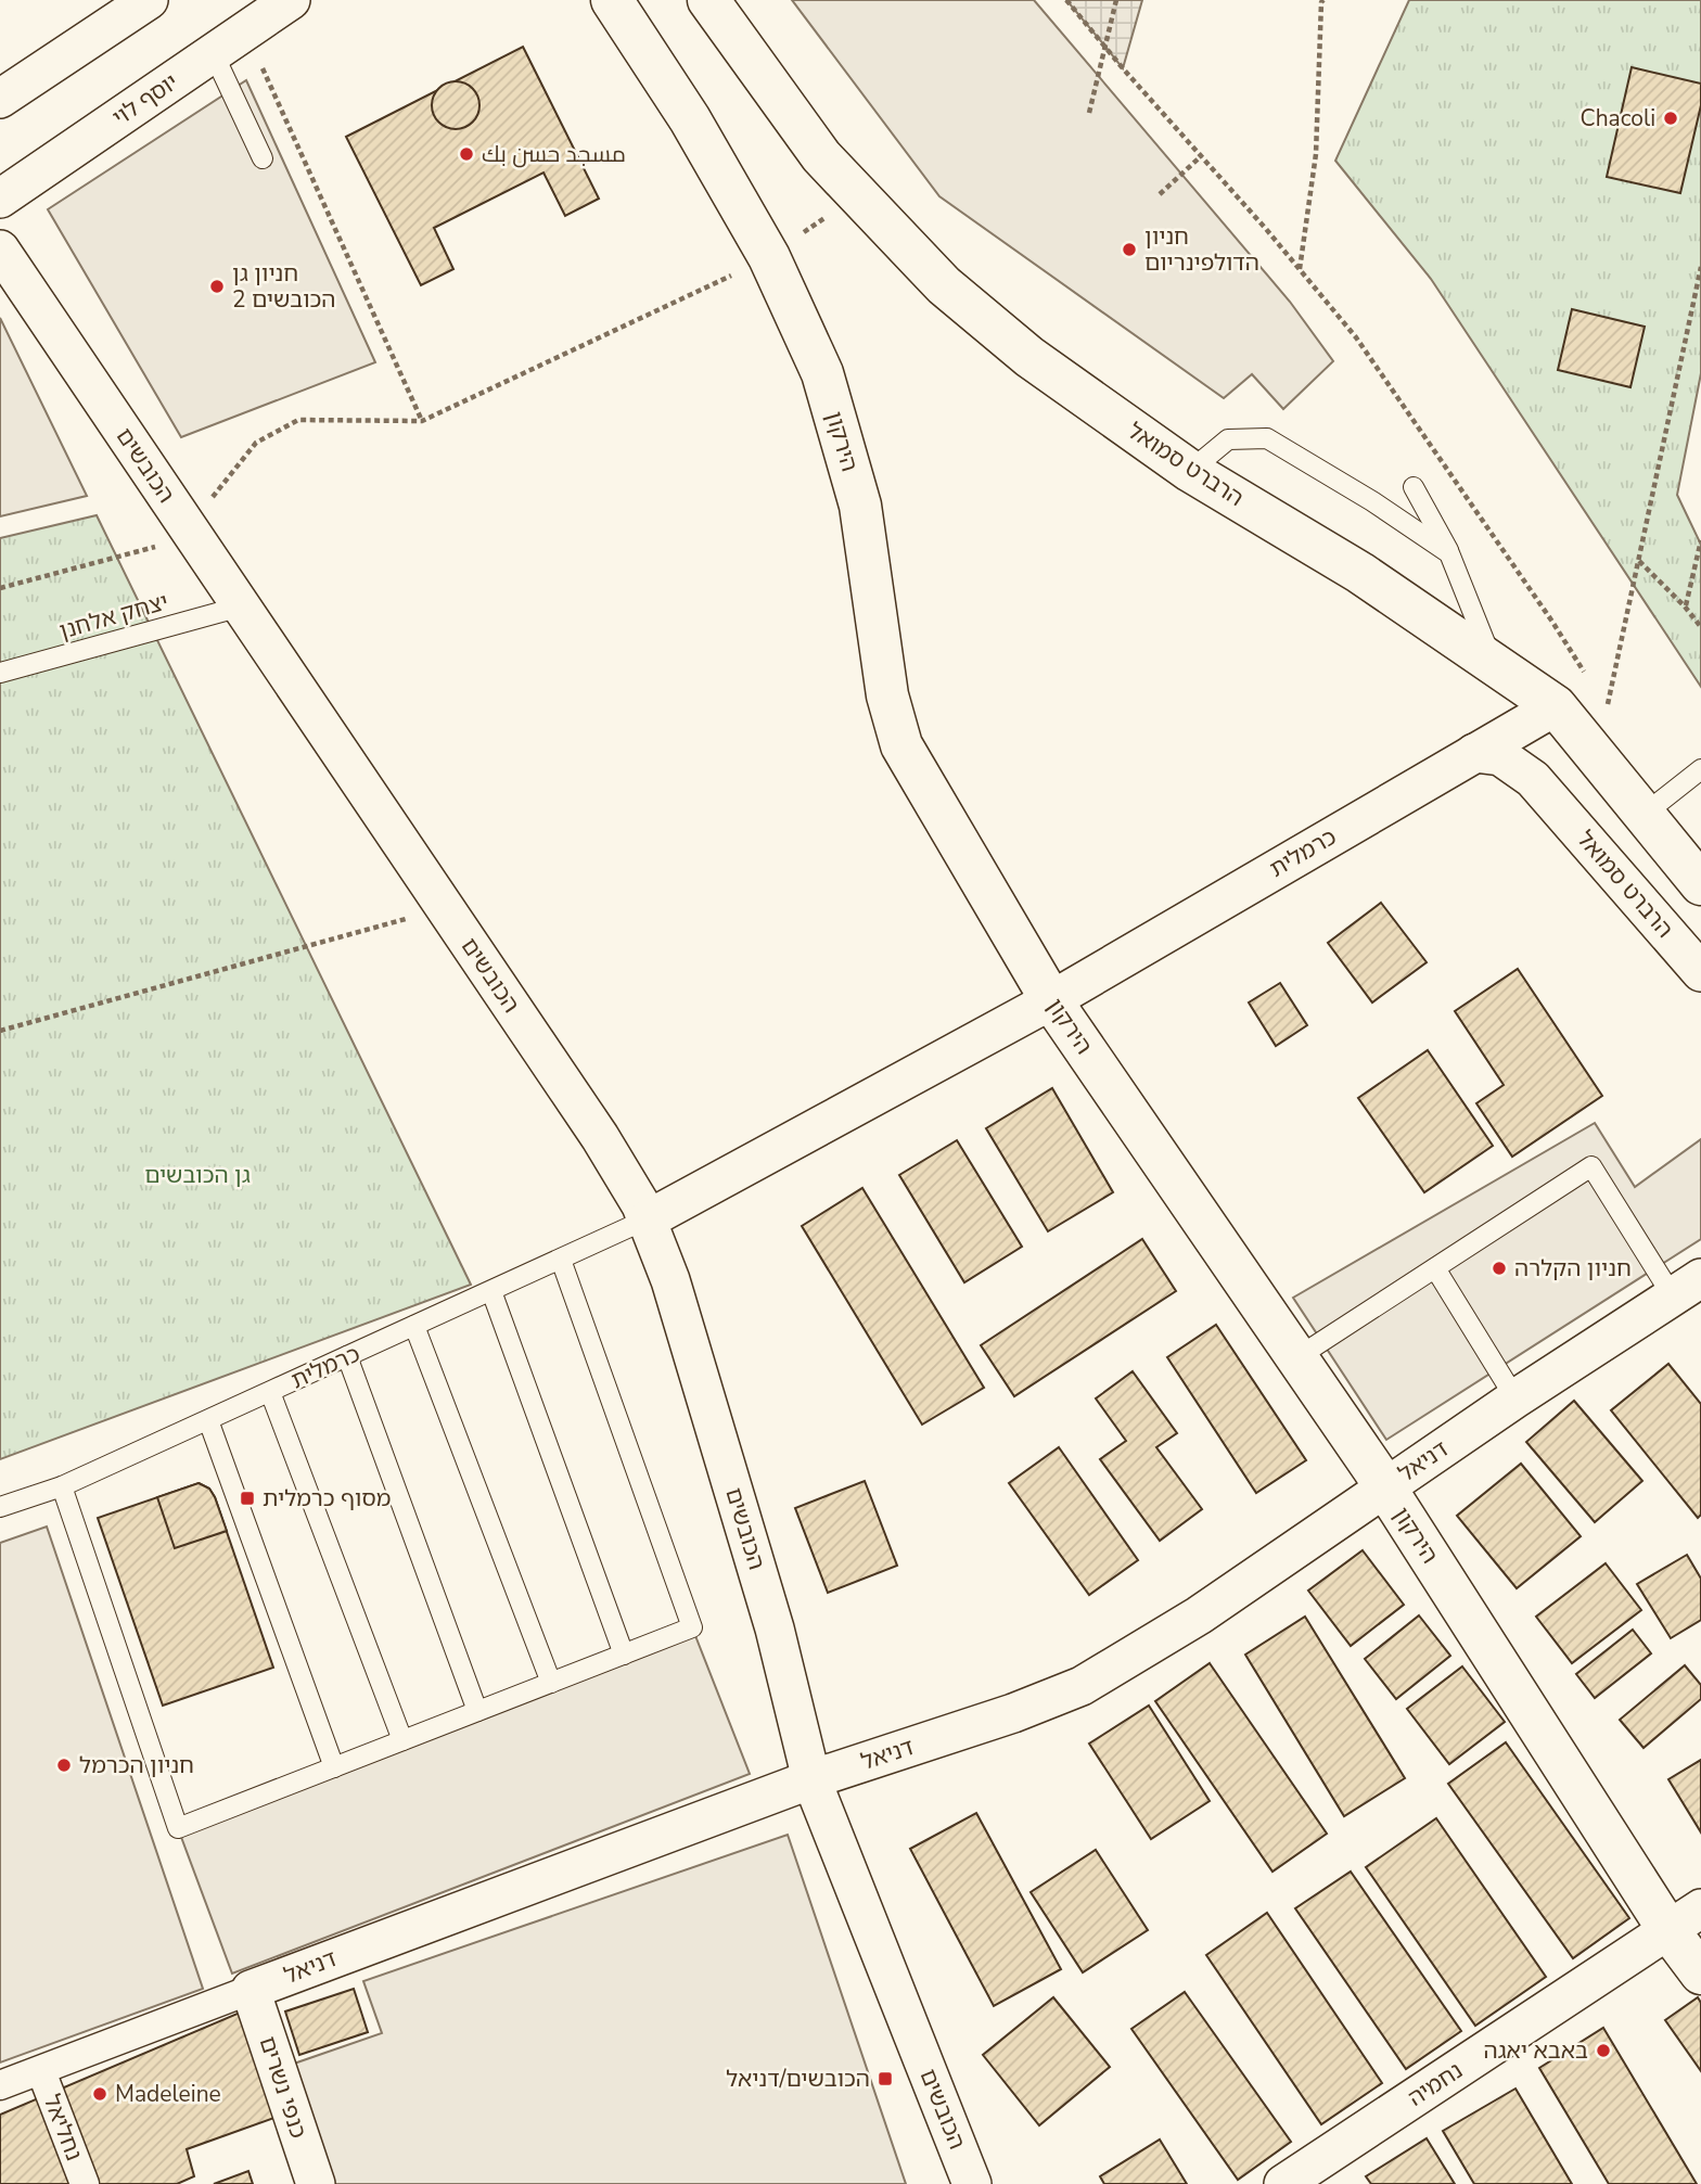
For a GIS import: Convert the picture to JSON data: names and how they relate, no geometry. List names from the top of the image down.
{
  "streets": {
    "main road": ["הירקון", "הרברט סמואל"],
    "street": [
      "יוסף לוי",
      "הכובשים",
      "כרמלית",
      "דניאל",
      "נחמיה",
      "כנפי נשרים",
      "נחליאל"
    ],
    "lane": ["יצחק אלחנן"]
  },
  "crossings": [
    ["הירקון", "כרמלית"],
    ["הירקון", "דניאל"],
    ["הירקון", "נחמיה"],
    ["הרברט סמואל", "כרמלית"],
    ["הכובשים", "יצחק אלחנן"],
    ["הכובשים", "כרמלית"],
    ["הכובשים", "דניאל"],
    ["דניאל", "כנפי נשרים"],
    ["דניאל", "נחליאל"]
  ],
  "parks": ["גן הכובשים"],
  "places": {
    "other": [
      "Chacoli",
      "مسجد حسن بك",
      "חניון הדולפינריום",
      "חניון גן הכובשים 2",
      "חניון הקלרה",
      "חניון הכרמל",
      "באבא יאגה",
      "Madeleine"
    ],
    "transit": ["מסוף כרמלית", "הכובשים/דניאל"]
  }
}
